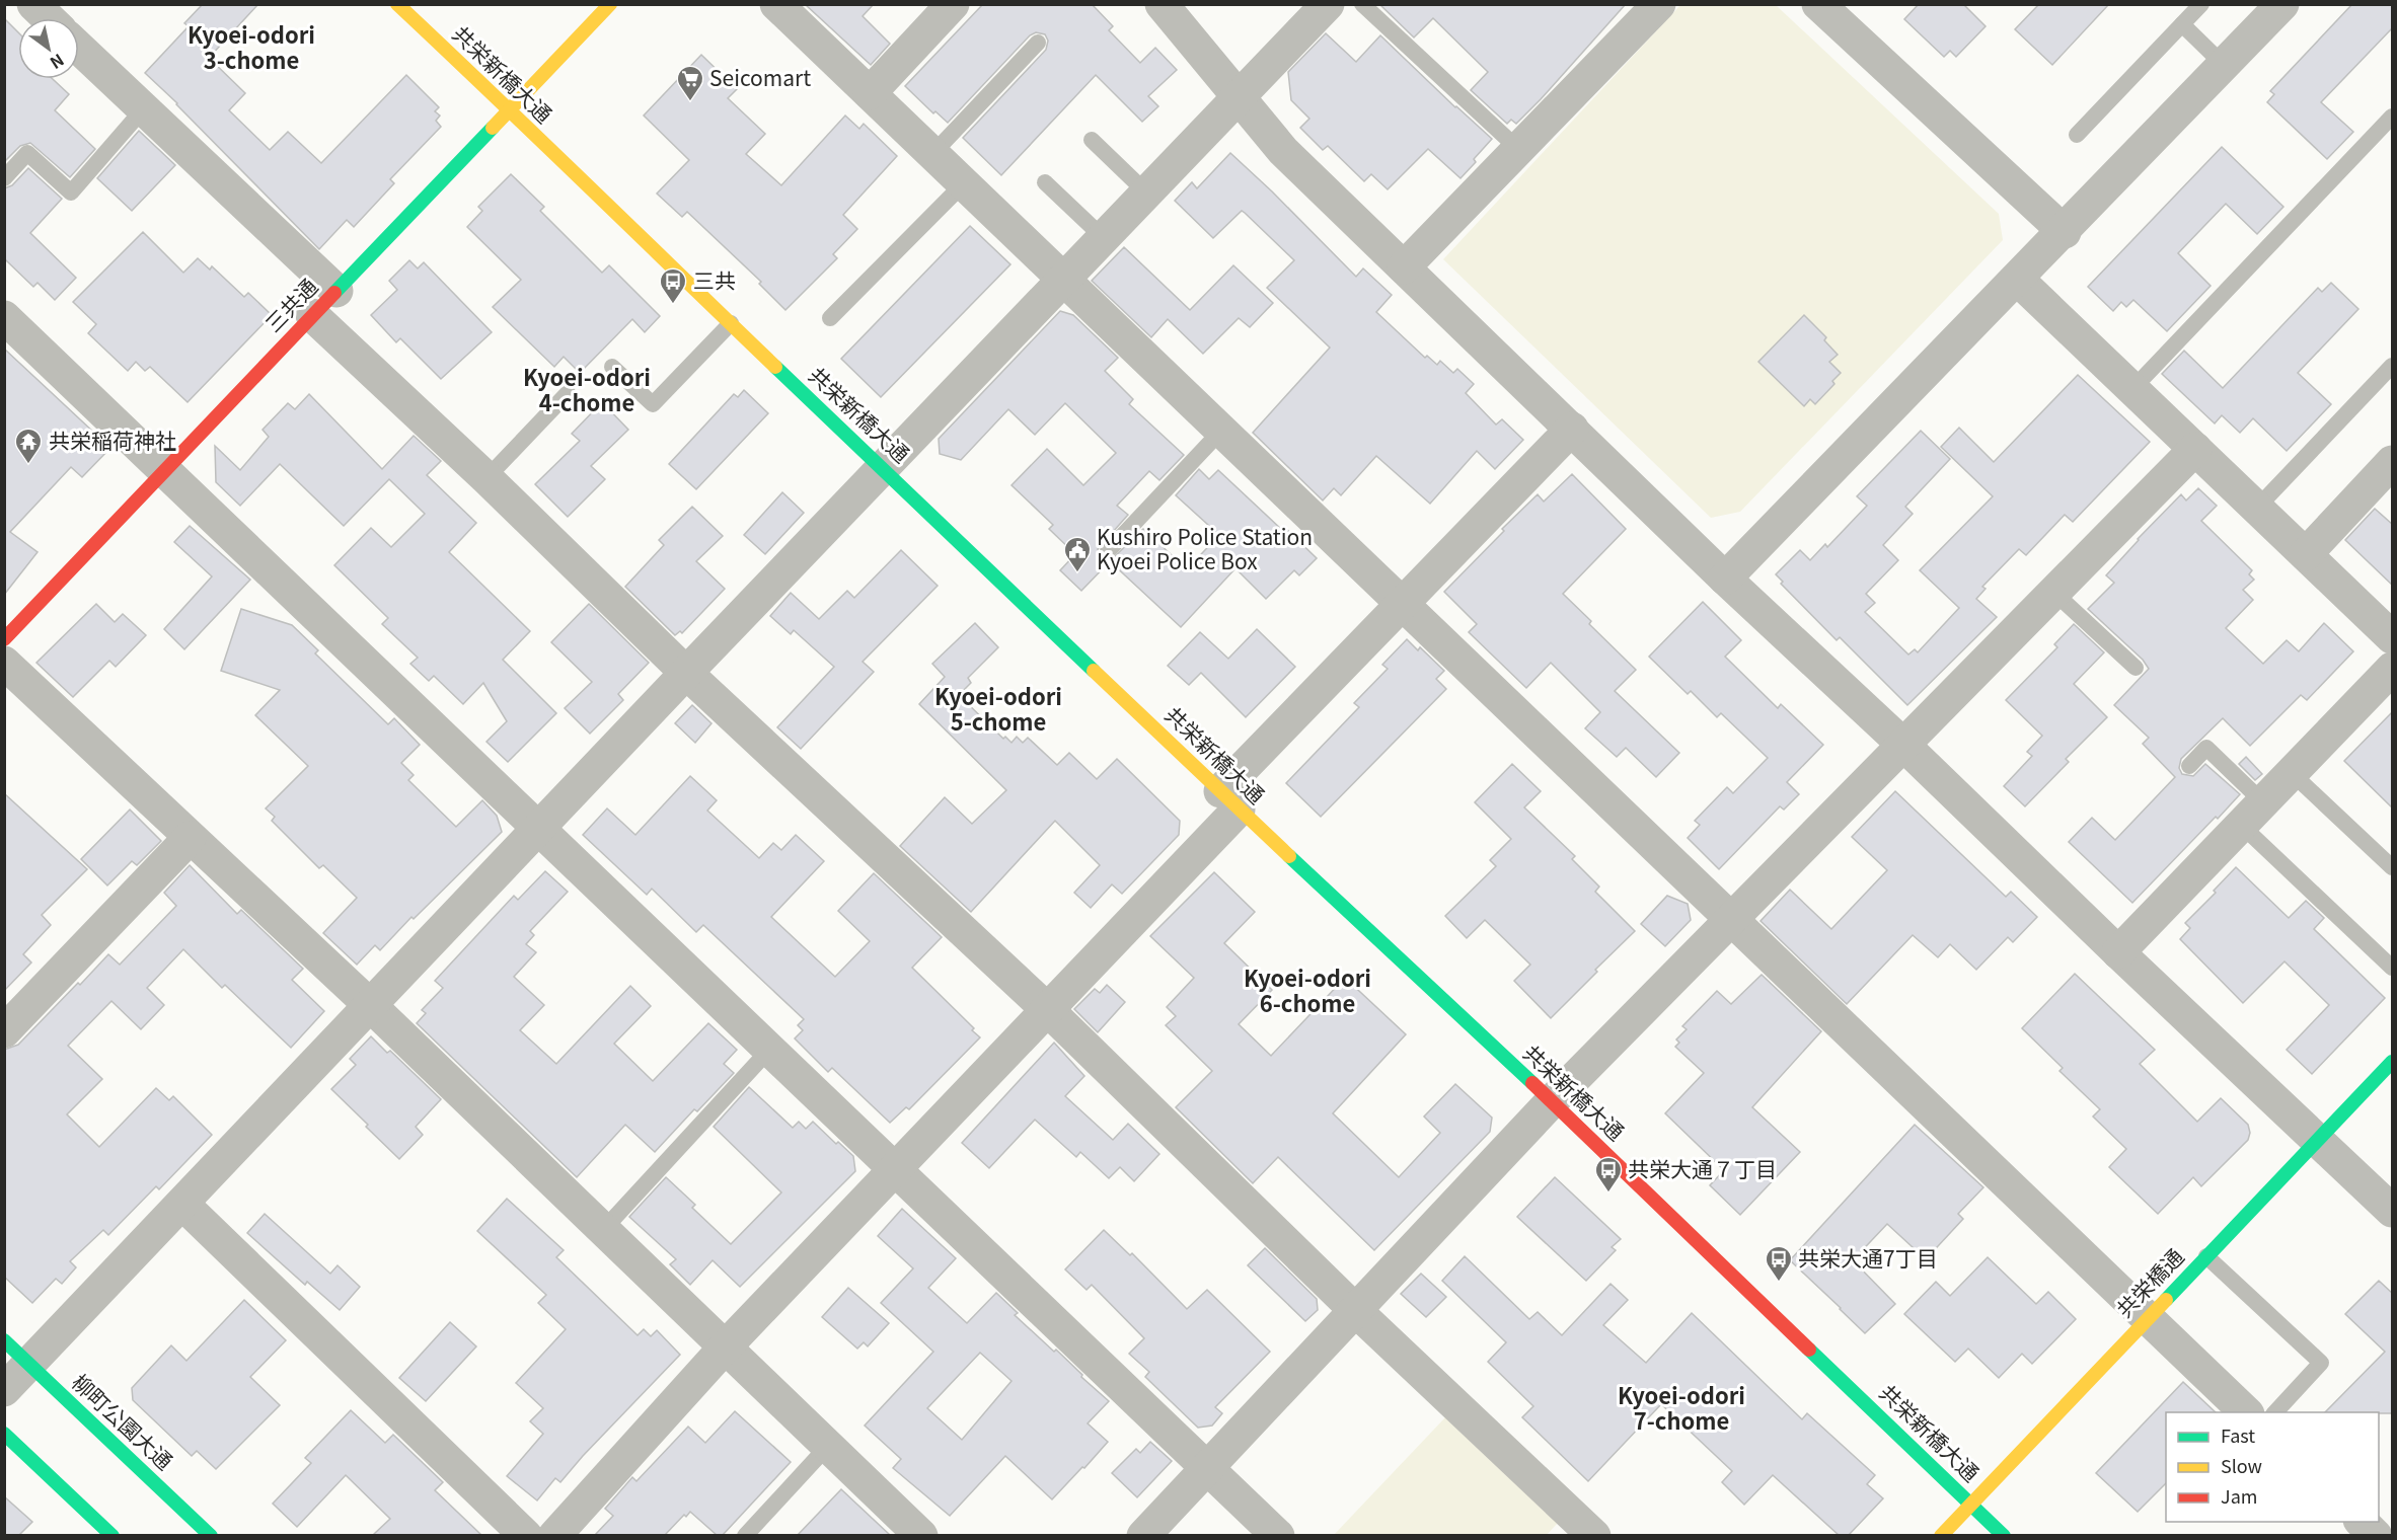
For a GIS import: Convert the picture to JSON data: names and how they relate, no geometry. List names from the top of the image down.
{
  "streets": {
    "street": [
      "共栄新橋大通",
      "三共通",
      "共栄橋通",
      "柳町公園大通"
    ]
  },
  "crossings": [
    ["共栄新橋大通", "三共通"],
    ["共栄新橋大通", "共栄橋通"]
  ],
  "districts": [
    "Kyoei-odori 3-chome",
    "Kyoei-odori 4-chome",
    "Kyoei-odori 5-chome",
    "Kyoei-odori 6-chome",
    "Kyoei-odori 7-chome"
  ],
  "places": {
    "supermarket": ["Seicomart"],
    "bus stop": ["三共", "共栄大通７丁目", "共栄大通7丁目"],
    "temple": ["共栄稲荷神社"],
    "public building": ["Kushiro Police Station Kyoei Police Box"]
  },
  "legend": ["Fast", "Slow", "Jam"],
  "north": "bottom right"
}
